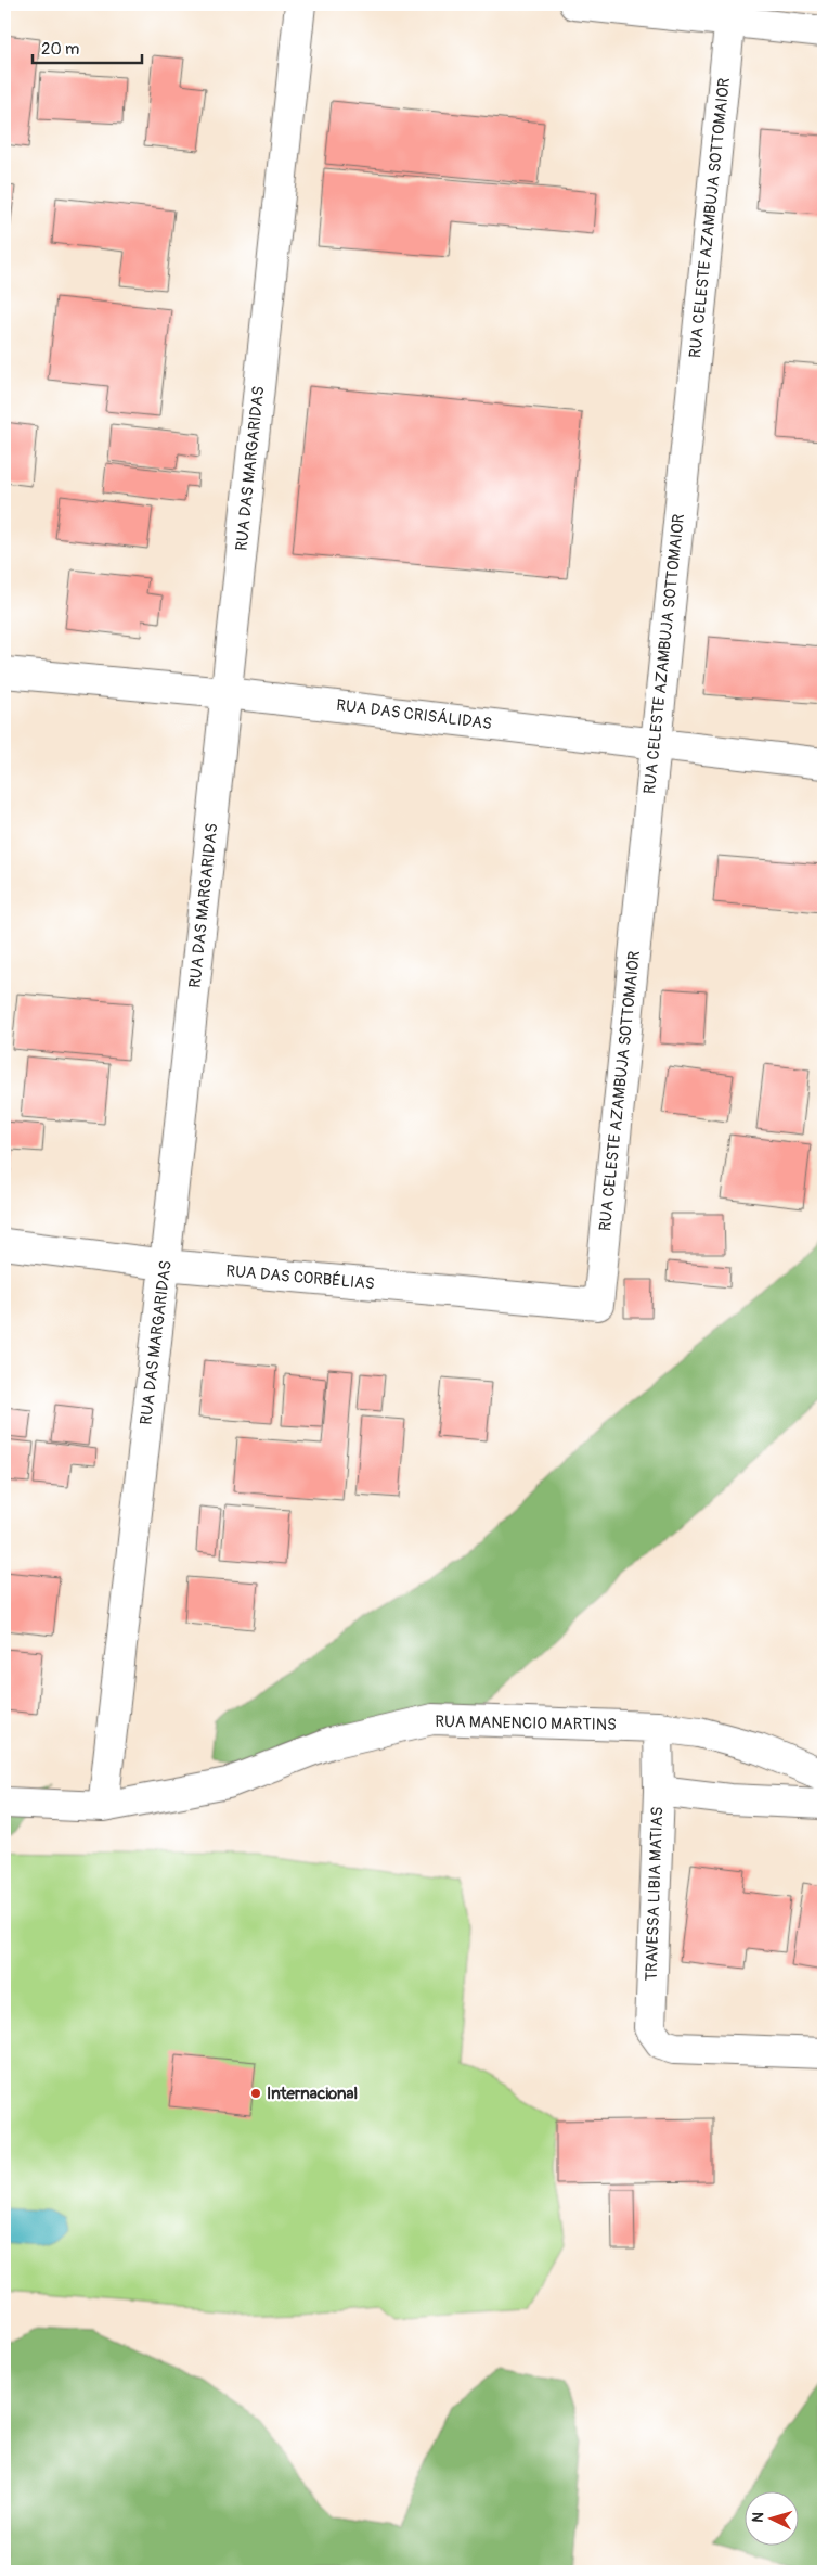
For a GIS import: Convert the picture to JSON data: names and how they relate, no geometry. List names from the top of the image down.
{
  "streets": {
    "street": [
      "RUA CELESTE AZAMBUJA SOTTOMAIOR",
      "RUA DAS MARGARIDAS",
      "RUA DAS CRISÁLIDAS",
      "RUA DAS CORBÉLIAS",
      "RUA MANENCIO MARTINS",
      "TRAVESSA LIBIA MATIAS"
    ]
  },
  "crossings": [
    ["RUA CELESTE AZAMBUJA SOTTOMAIOR", "RUA DAS CRISÁLIDAS"],
    ["RUA CELESTE AZAMBUJA SOTTOMAIOR", "RUA DAS CORBÉLIAS"],
    ["RUA DAS MARGARIDAS", "RUA DAS CRISÁLIDAS"],
    ["RUA DAS MARGARIDAS", "RUA DAS CORBÉLIAS"],
    ["RUA DAS MARGARIDAS", "RUA MANENCIO MARTINS"],
    ["RUA MANENCIO MARTINS", "TRAVESSA LIBIA MATIAS"]
  ],
  "places": ["Internacional"],
  "scale_bar": "20 m",
  "north": "left"
}
